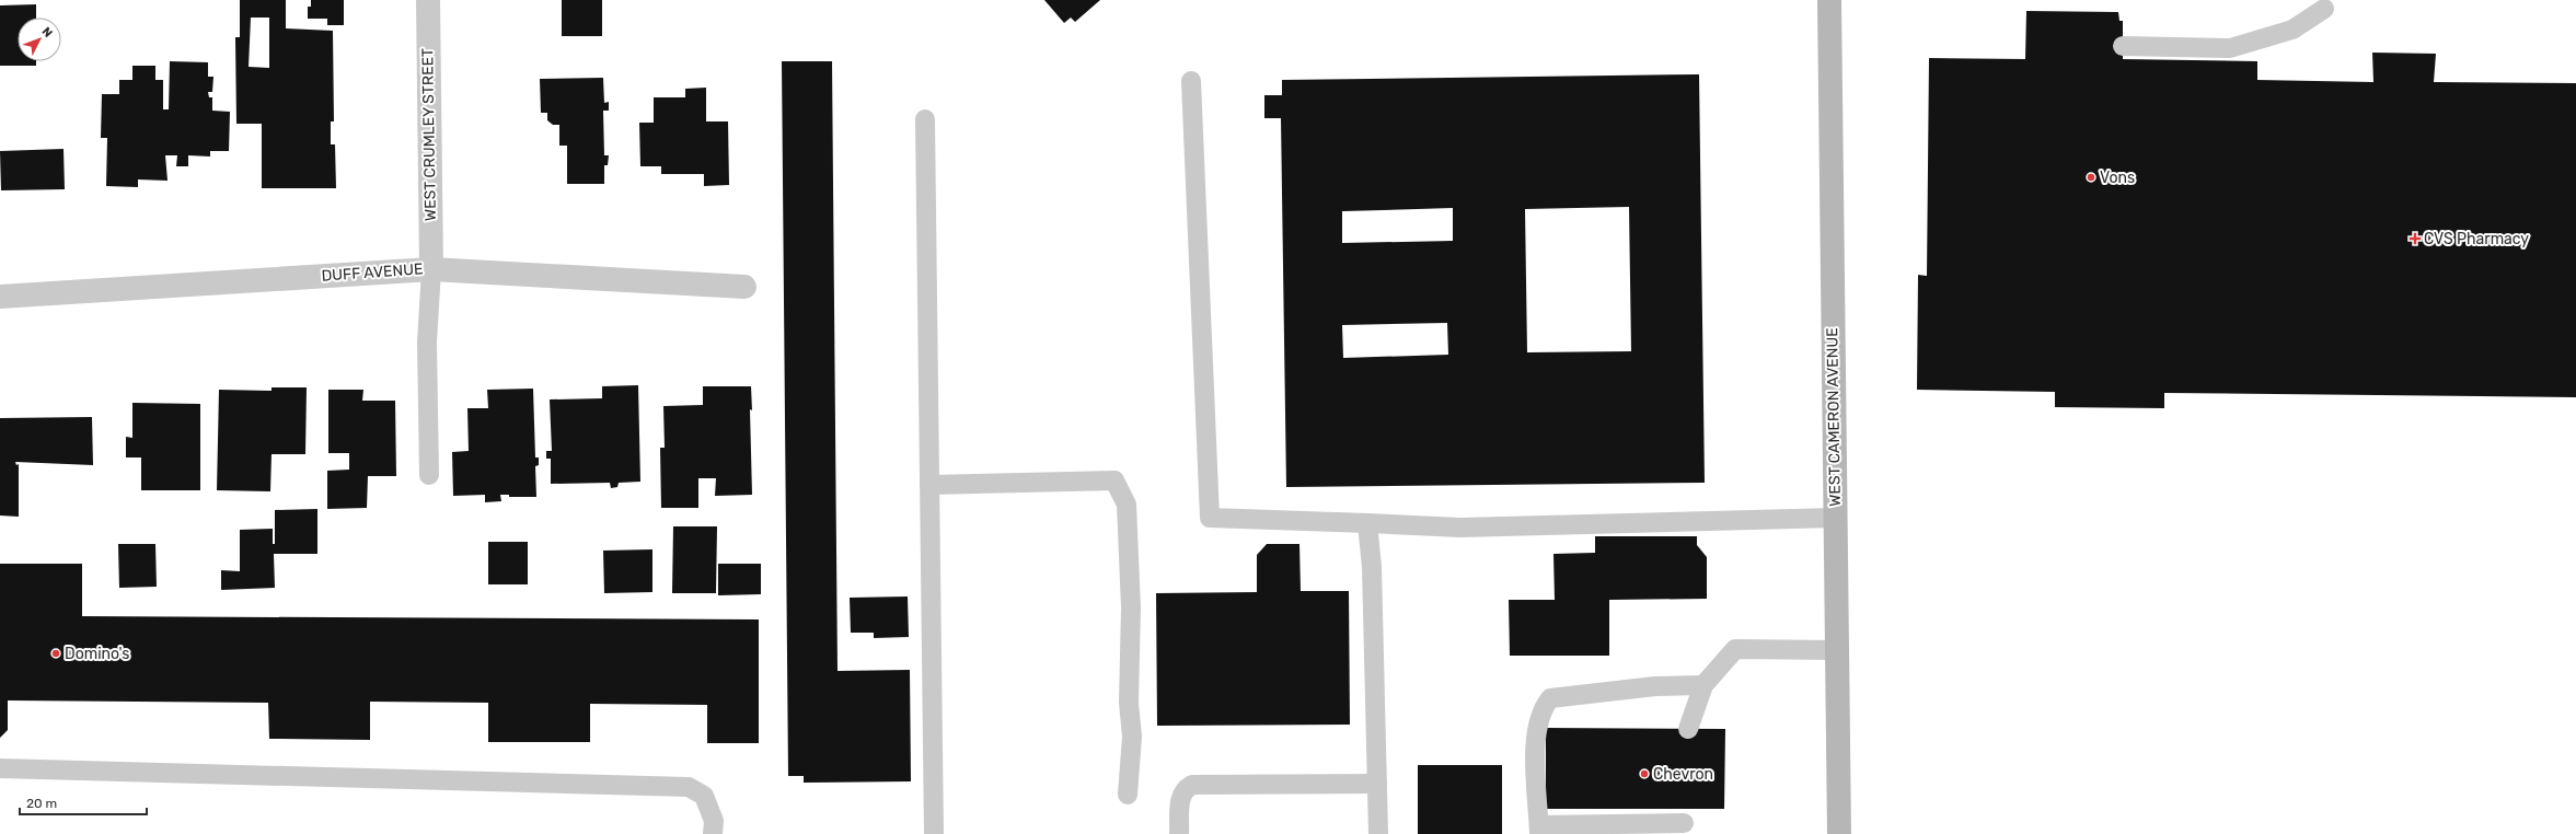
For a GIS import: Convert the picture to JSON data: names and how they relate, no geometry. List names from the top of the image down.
{
  "streets": {
    "street": ["WEST CRUMLEY STREET", "DUFF AVENUE", "WEST CAMERON AVENUE"]
  },
  "crossings": [
    ["WEST CRUMLEY STREET", "DUFF AVENUE"]
  ],
  "places": {
    "other": ["Vons", "Domino's", "Chevron"],
    "health": ["CVS Pharmacy"]
  },
  "scale_bar": "20 m",
  "north": "top right"
}
